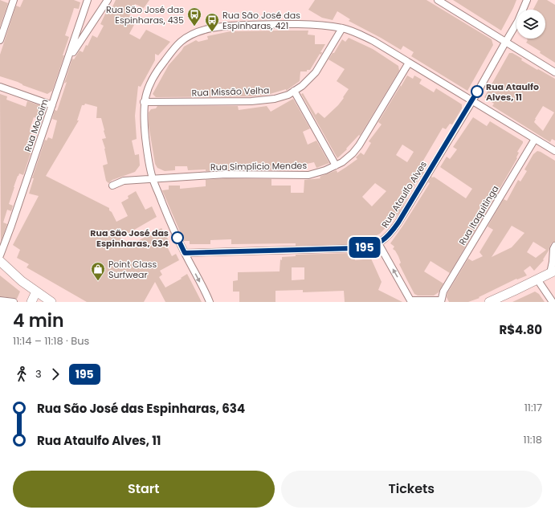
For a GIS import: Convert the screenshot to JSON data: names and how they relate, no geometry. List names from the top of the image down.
{
  "streets": {
    "street": [
      "Rua Missão Velha",
      "Rua Mocoim",
      "Rua Simplício Mendes",
      "Rua Ataulfo Alves",
      "Rua Itaquitinga"
    ]
  },
  "places": {
    "bus stop": ["Rua São José das Espinharas, 435", "Rua São José das Espinharas, 421"],
    "other": ["Rua Ataulfo Alves, 11", "Rua São José das Espinharas, 634"],
    "shop": ["Point Class Surfwear"]
  },
  "lines": ["bus line 195"],
  "page": {
    "on_map": "195",
    "heading": ["4 min", "11:14 – 11:18 · Bus", "R$4.80"],
    "legs": ["3", "195"],
    "list": [
      {
        "name": "Rua São José das Espinharas, 634",
        "value": "11:17"
      },
      {
        "name": "Rua Ataulfo Alves, 11",
        "value": "11:18"
      }
    ],
    "buttons": ["Start", "Tickets"]
  }
}
